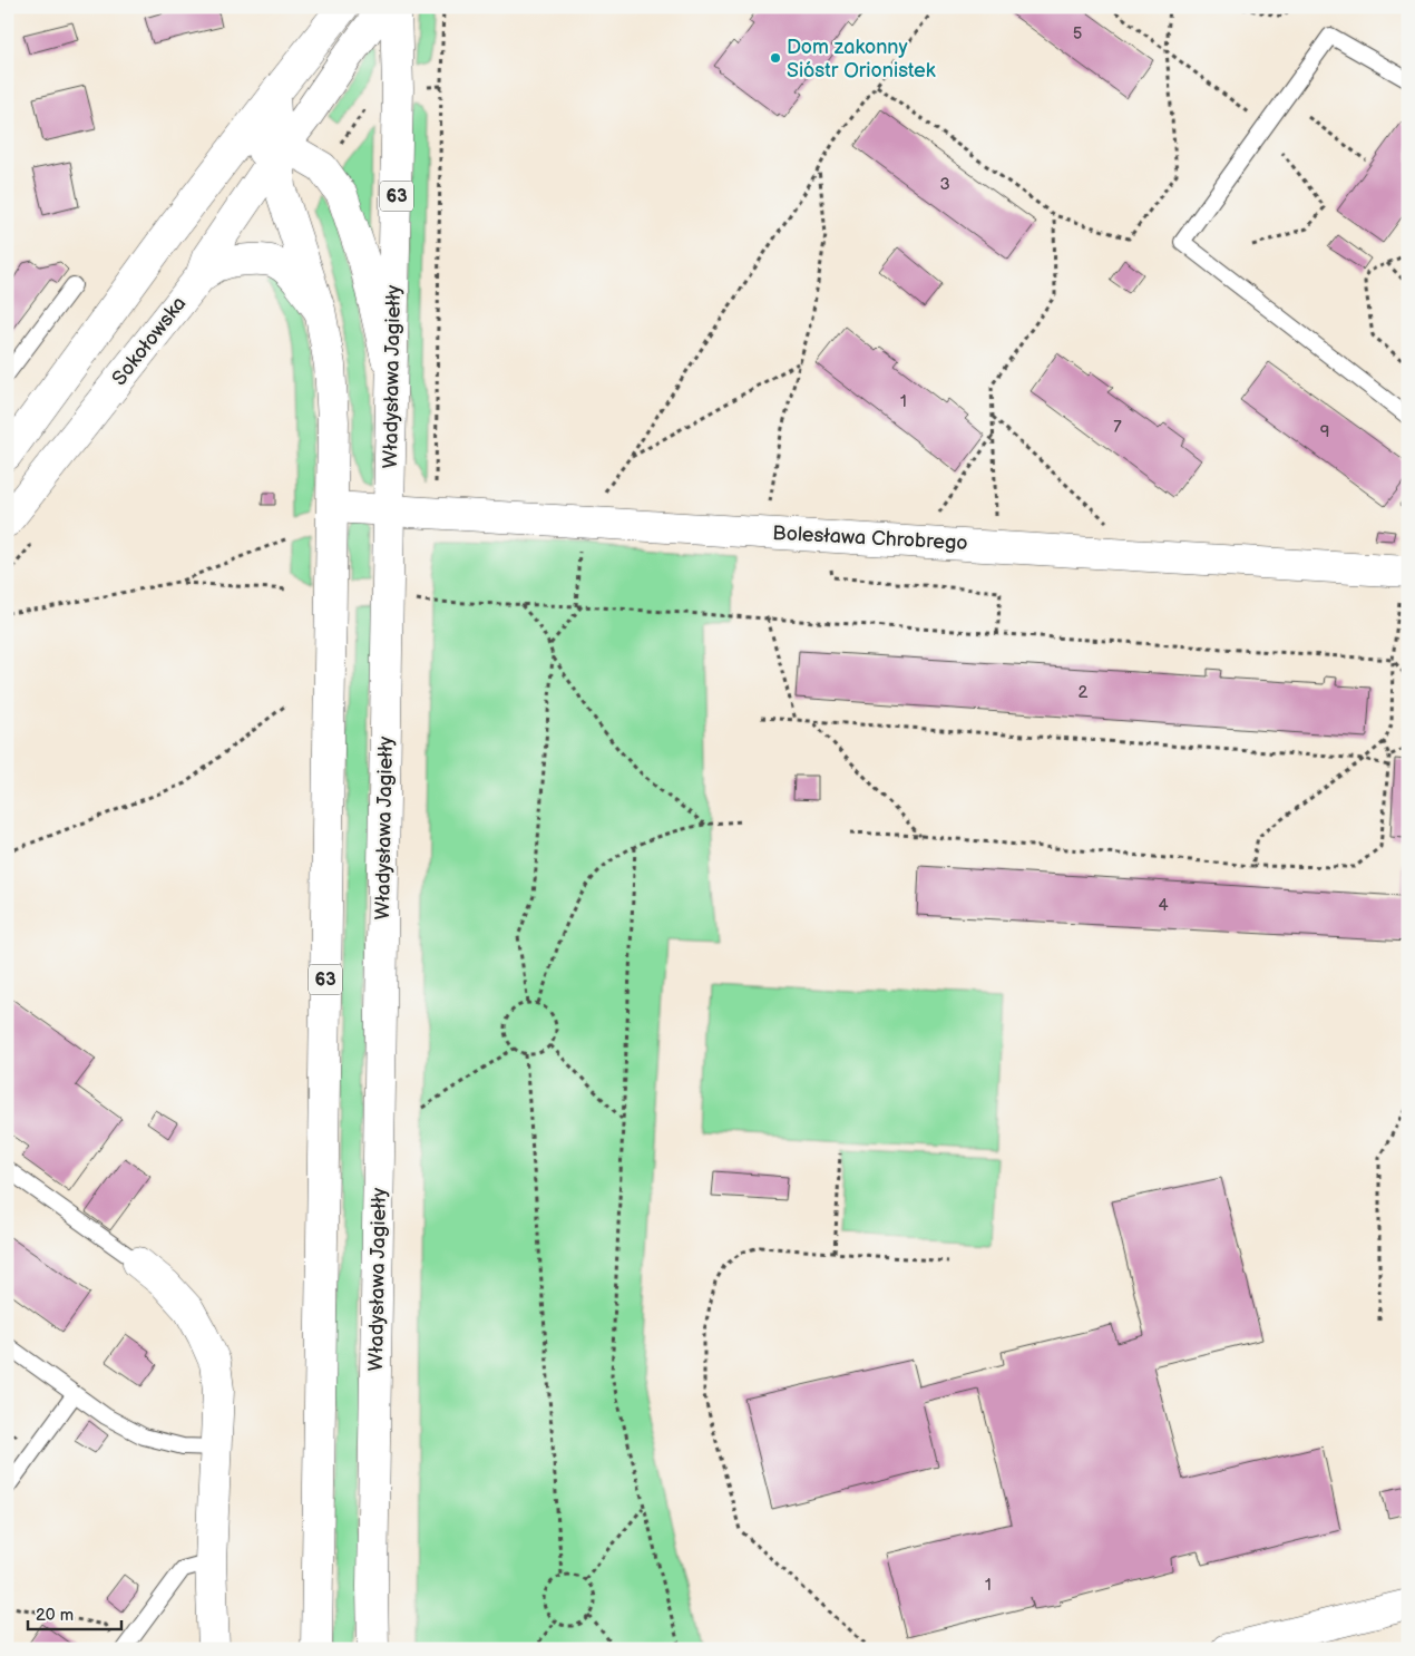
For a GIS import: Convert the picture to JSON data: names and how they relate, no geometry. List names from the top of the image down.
{
  "streets": {
    "main road": [
      "63",
      "Sokołowska",
      "Władysława Jagiełły",
      "Bolesława Chrobrego"
    ]
  },
  "crossings": [
    ["63", "Sokołowska"],
    ["63", "Bolesława Chrobrego"],
    ["Władysława Jagiełły", "Bolesława Chrobrego"]
  ],
  "places": ["Dom zakonny Sióstr Orionistek"],
  "house_numbers": [
    "5",
    "3",
    "1",
    "7",
    "9",
    "2",
    "4",
    "1"
  ],
  "scale_bar": "20 m"
}
